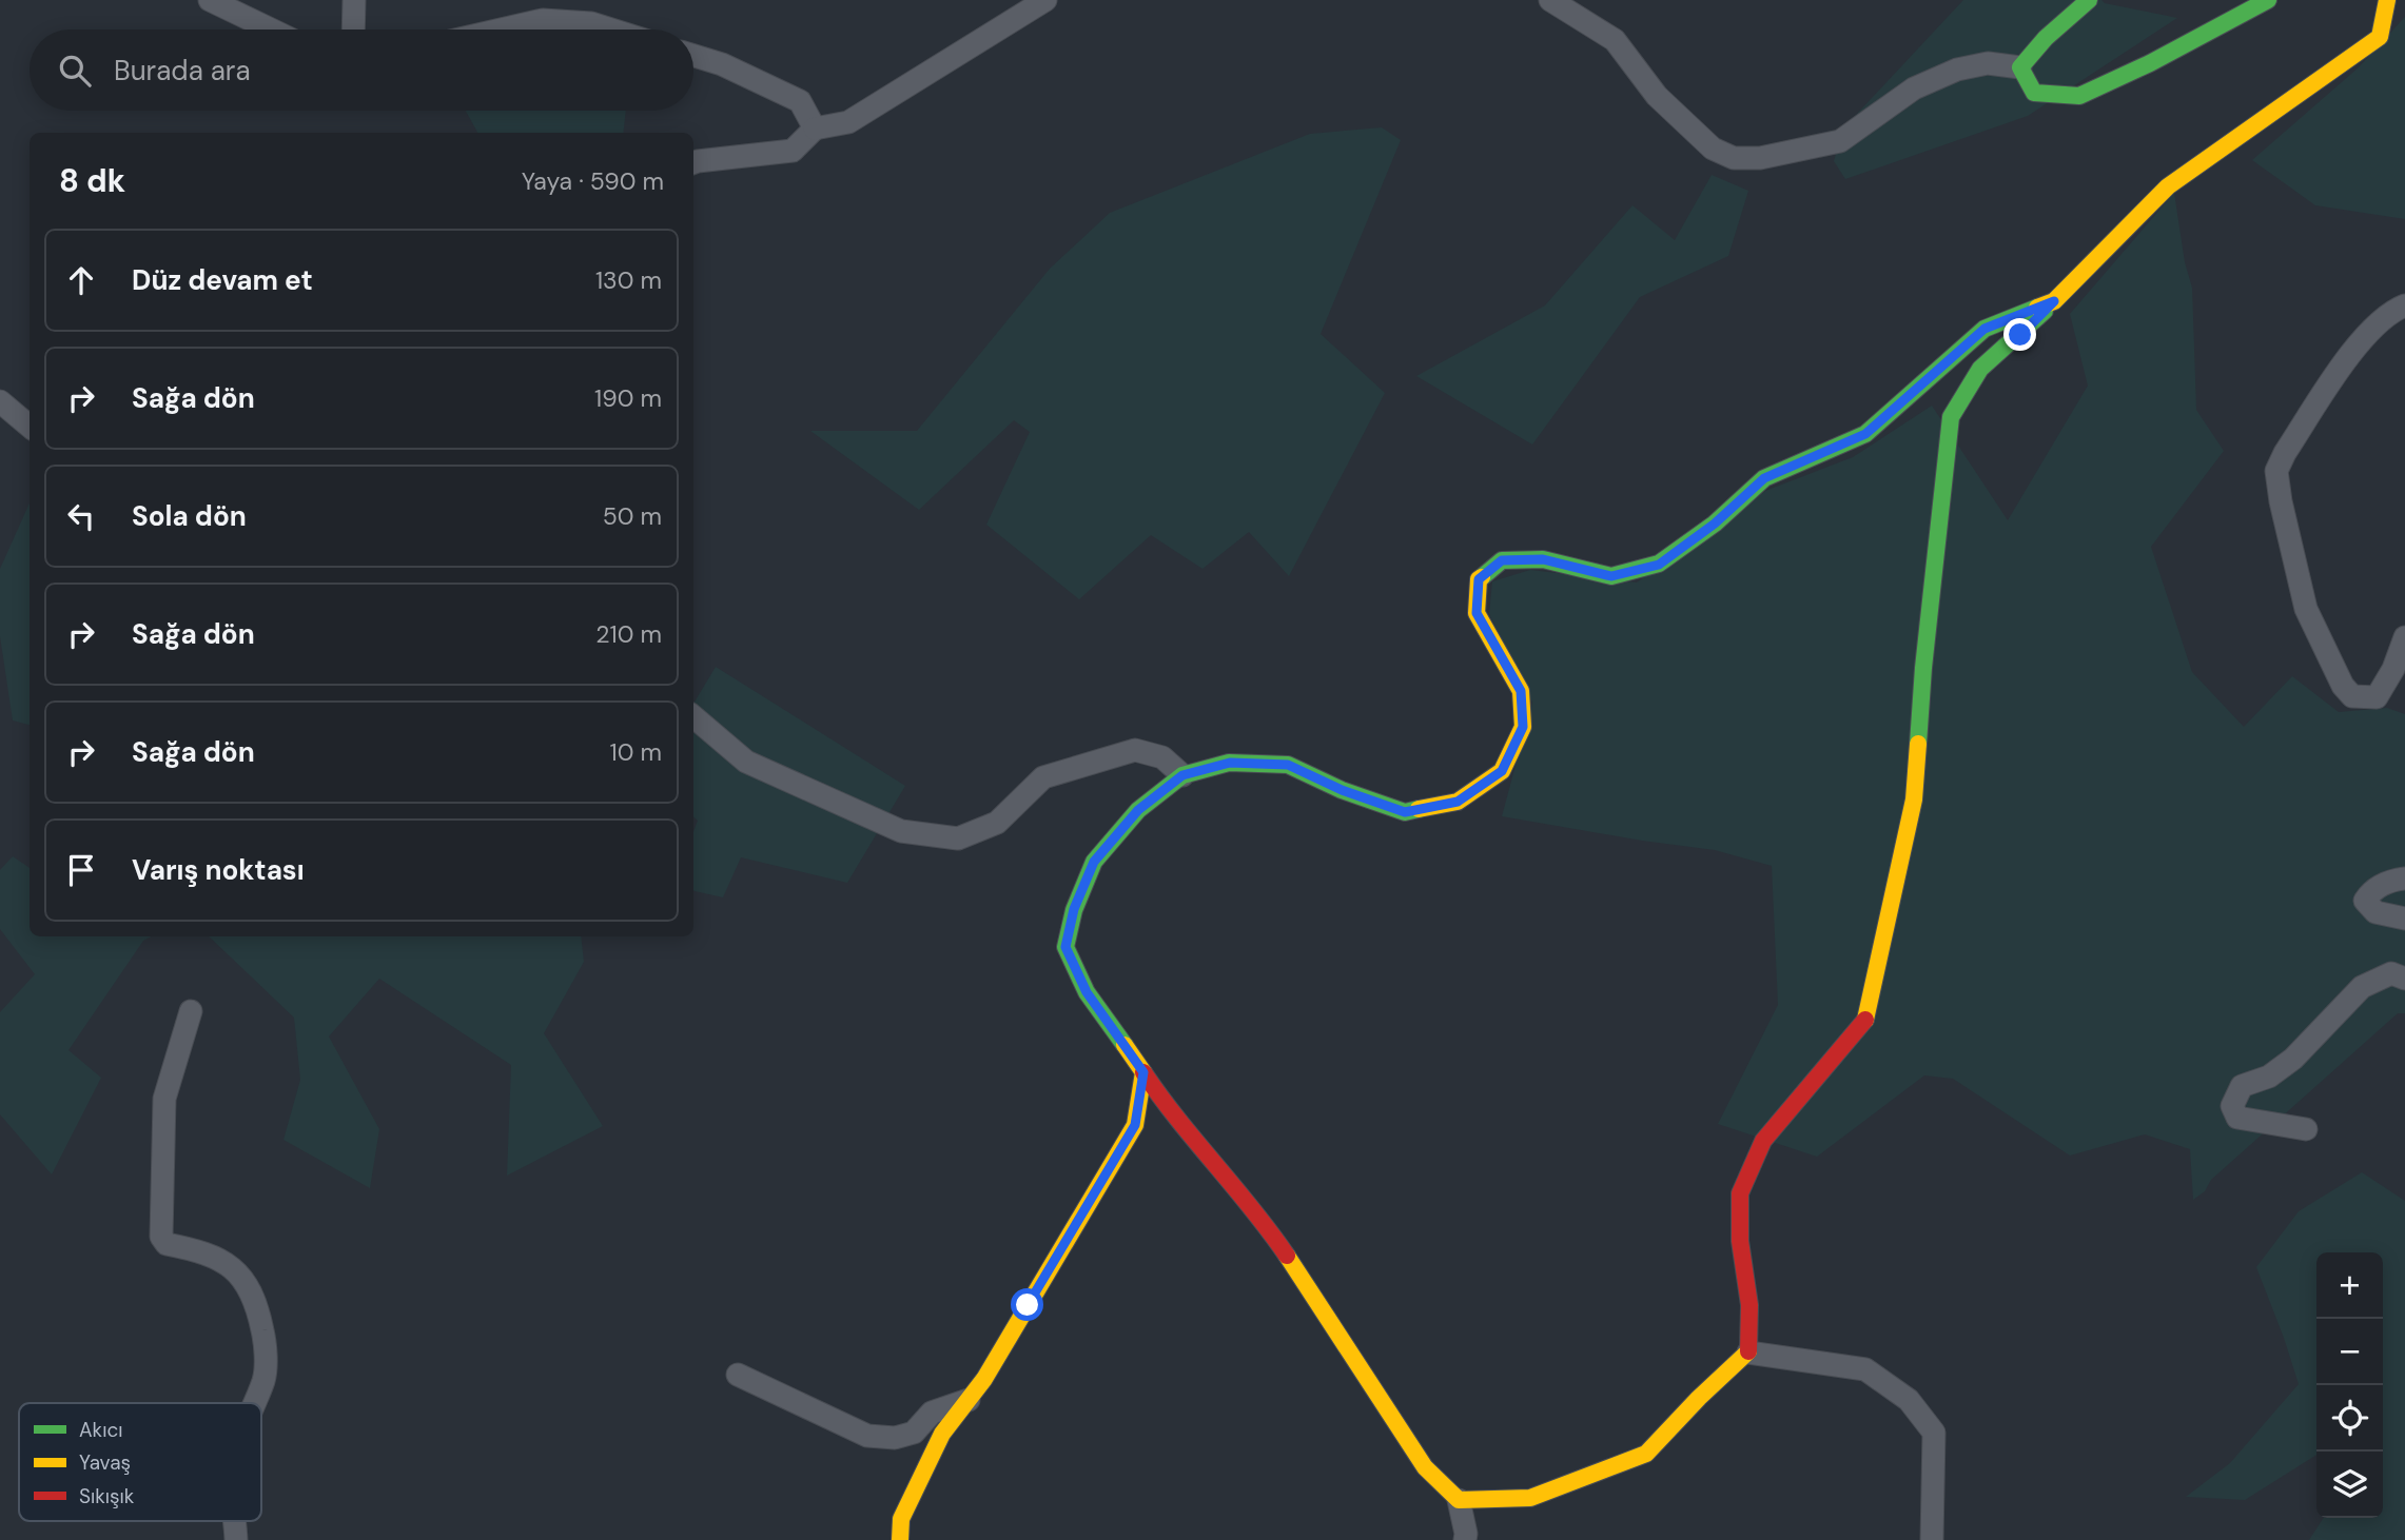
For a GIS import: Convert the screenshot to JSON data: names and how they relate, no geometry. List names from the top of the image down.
{
  "legend": ["Akıcı", "Yavaş", "Sıkışık"],
  "page": {
    "search": "Burada ara",
    "heading": ["8 dk", "Yaya · 590 m"],
    "list": [
      ["Düz devam et", "130 m"],
      ["Sağa dön", "190 m"],
      ["Sola dön", "50 m"],
      ["Sağa dön", "210 m"],
      ["Sağa dön", "10 m"],
      "Varış noktası"
    ],
    "map_buttons": ["+", "−"]
  }
}
